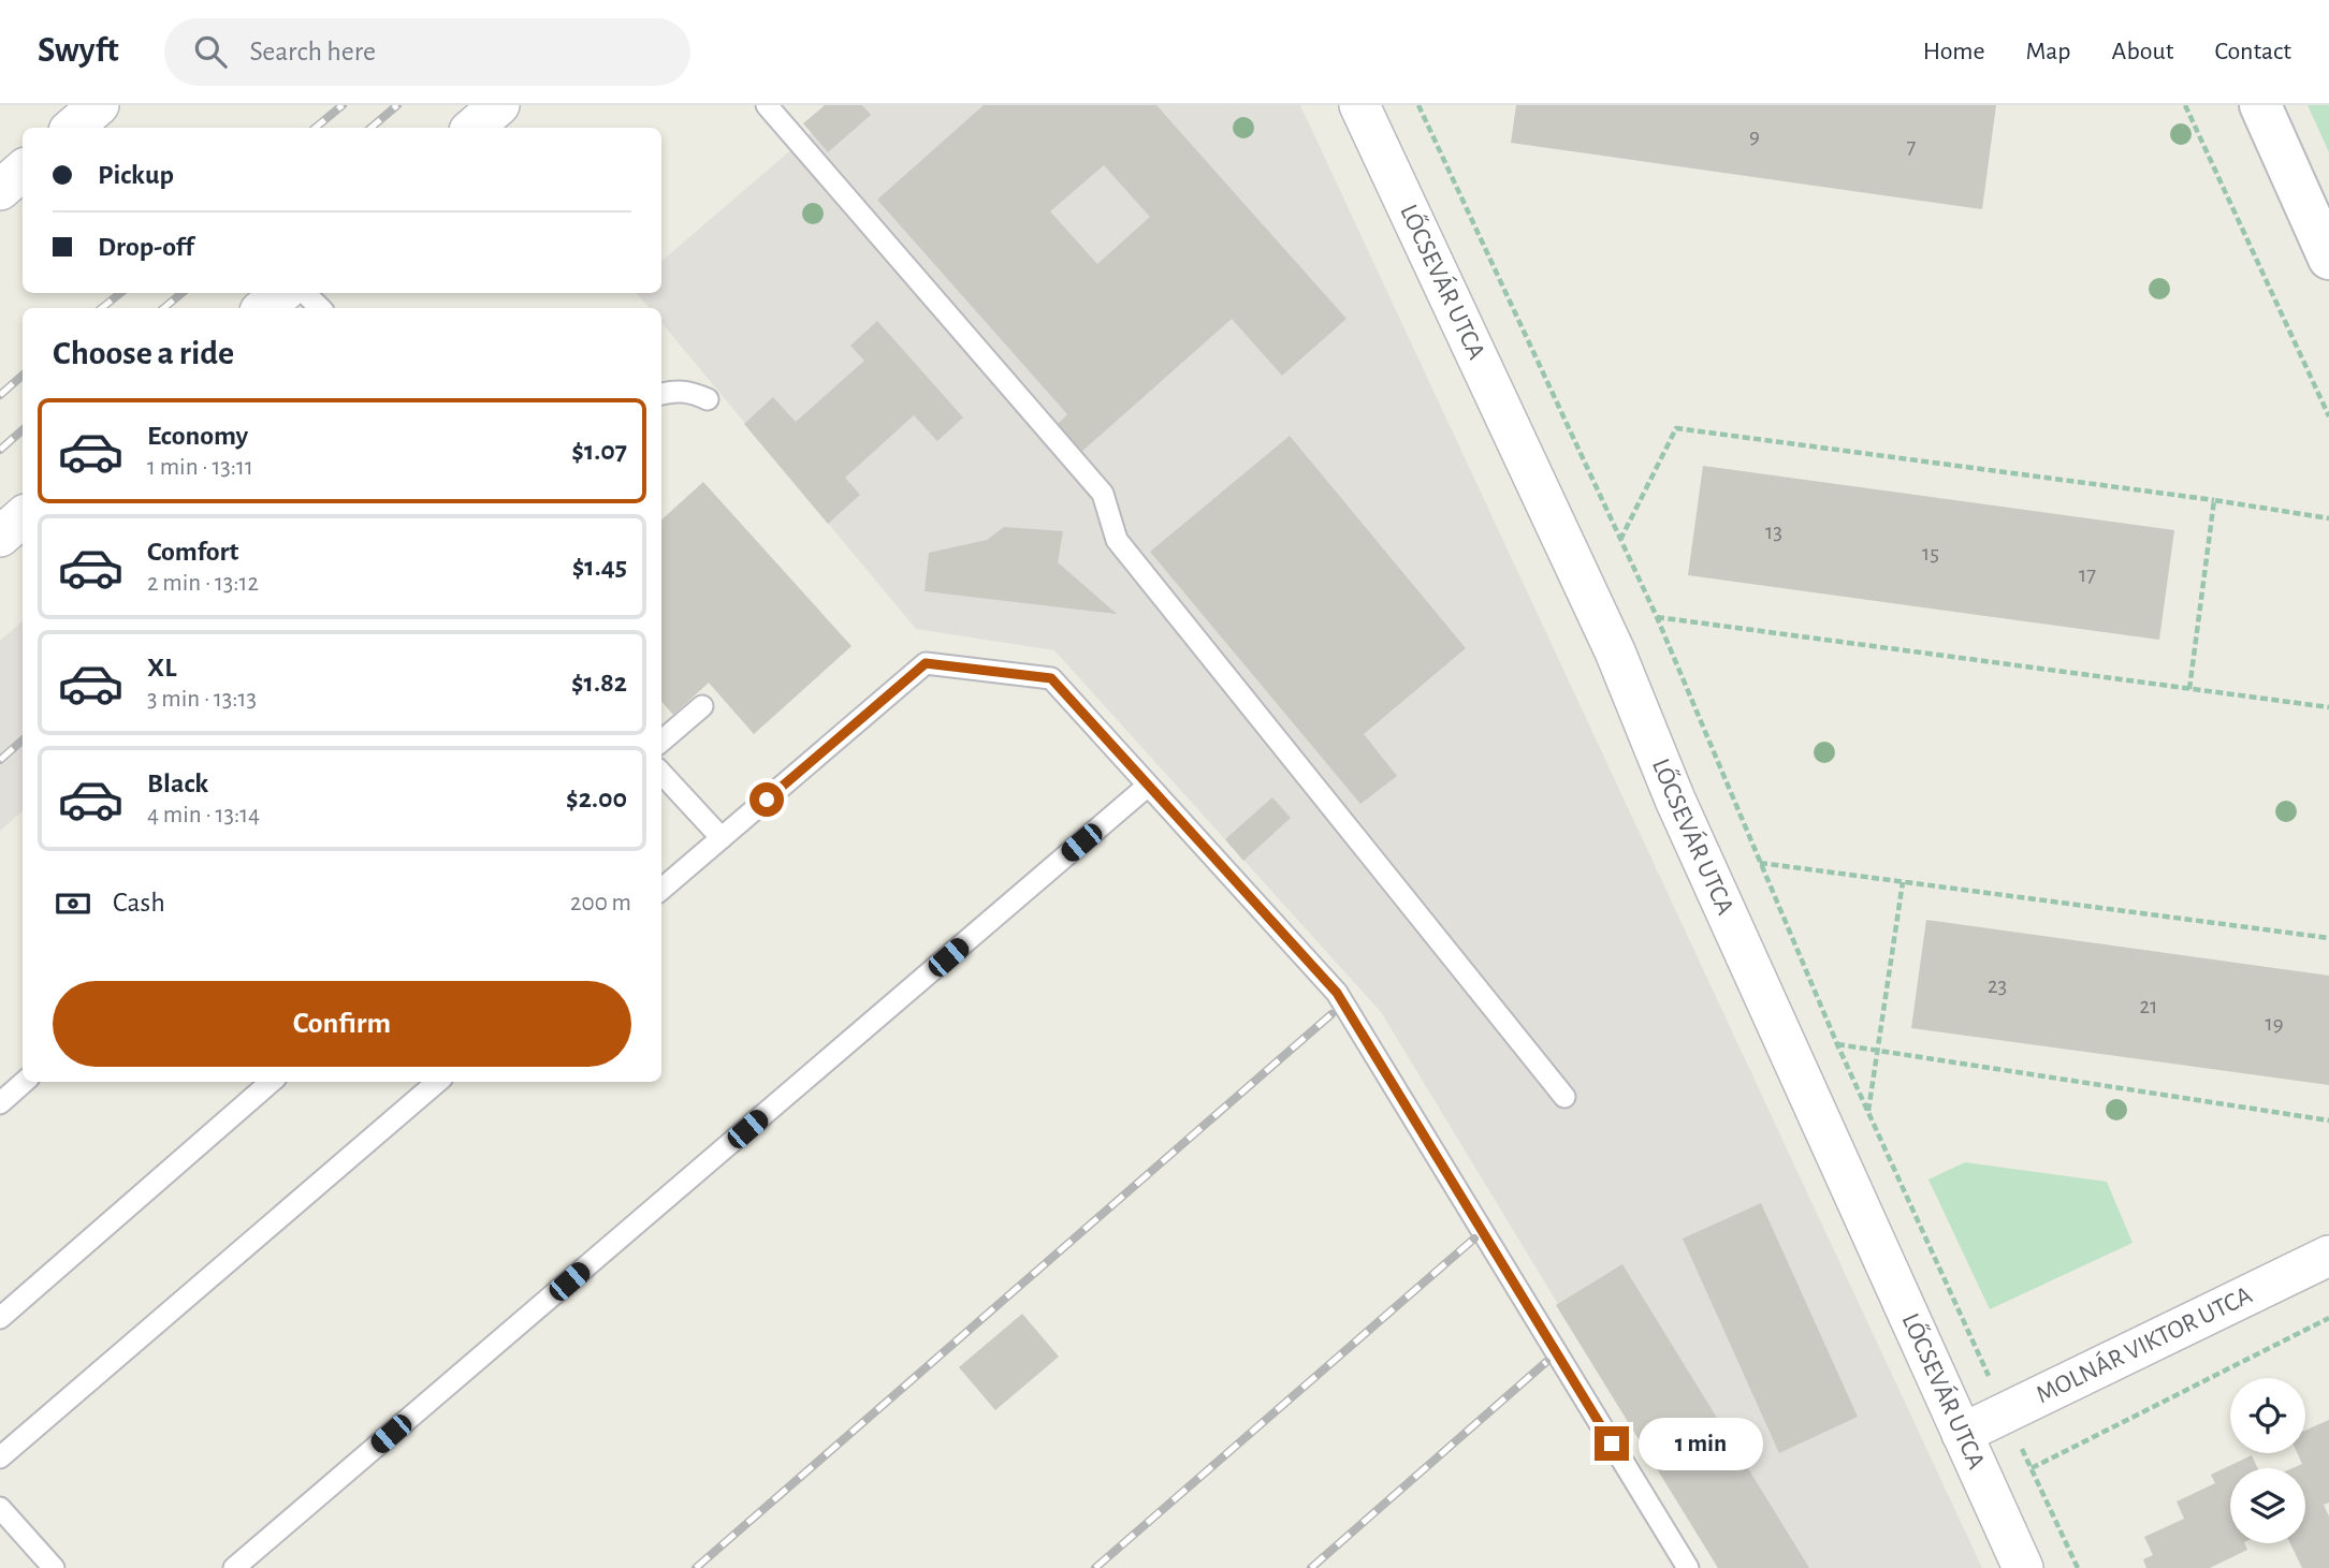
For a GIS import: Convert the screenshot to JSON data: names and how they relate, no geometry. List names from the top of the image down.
{
  "streets": {
    "street": ["LŐCSEVÁR UTCA", "MOLNÁR VIKTOR UTCA"]
  },
  "crossings": [
    ["LŐCSEVÁR UTCA", "MOLNÁR VIKTOR UTCA"]
  ],
  "house_numbers": [
    "9",
    "7",
    "13",
    "15",
    "17",
    "23",
    "21",
    "19"
  ],
  "page": {
    "header": "Swyft",
    "search": "Search here",
    "nav": [
      "Home",
      "Map",
      "About",
      "Contact"
    ],
    "banner": ["Pickup", "Drop-off"],
    "heading": "Choose a ride",
    "list": [
      {
        "name": "Economy",
        "note": "1 min · 13:11",
        "value": "$1.07"
      },
      {
        "name": "Comfort",
        "note": "2 min · 13:12",
        "value": "$1.45"
      },
      {
        "name": "XL",
        "note": "3 min · 13:13",
        "value": "$1.82"
      },
      {
        "name": "Black",
        "note": "4 min · 13:14",
        "value": "$2.00"
      }
    ],
    "pay": ["Cash", "200 m"],
    "buttons": "Confirm",
    "bubble": "1 min"
  }
}
